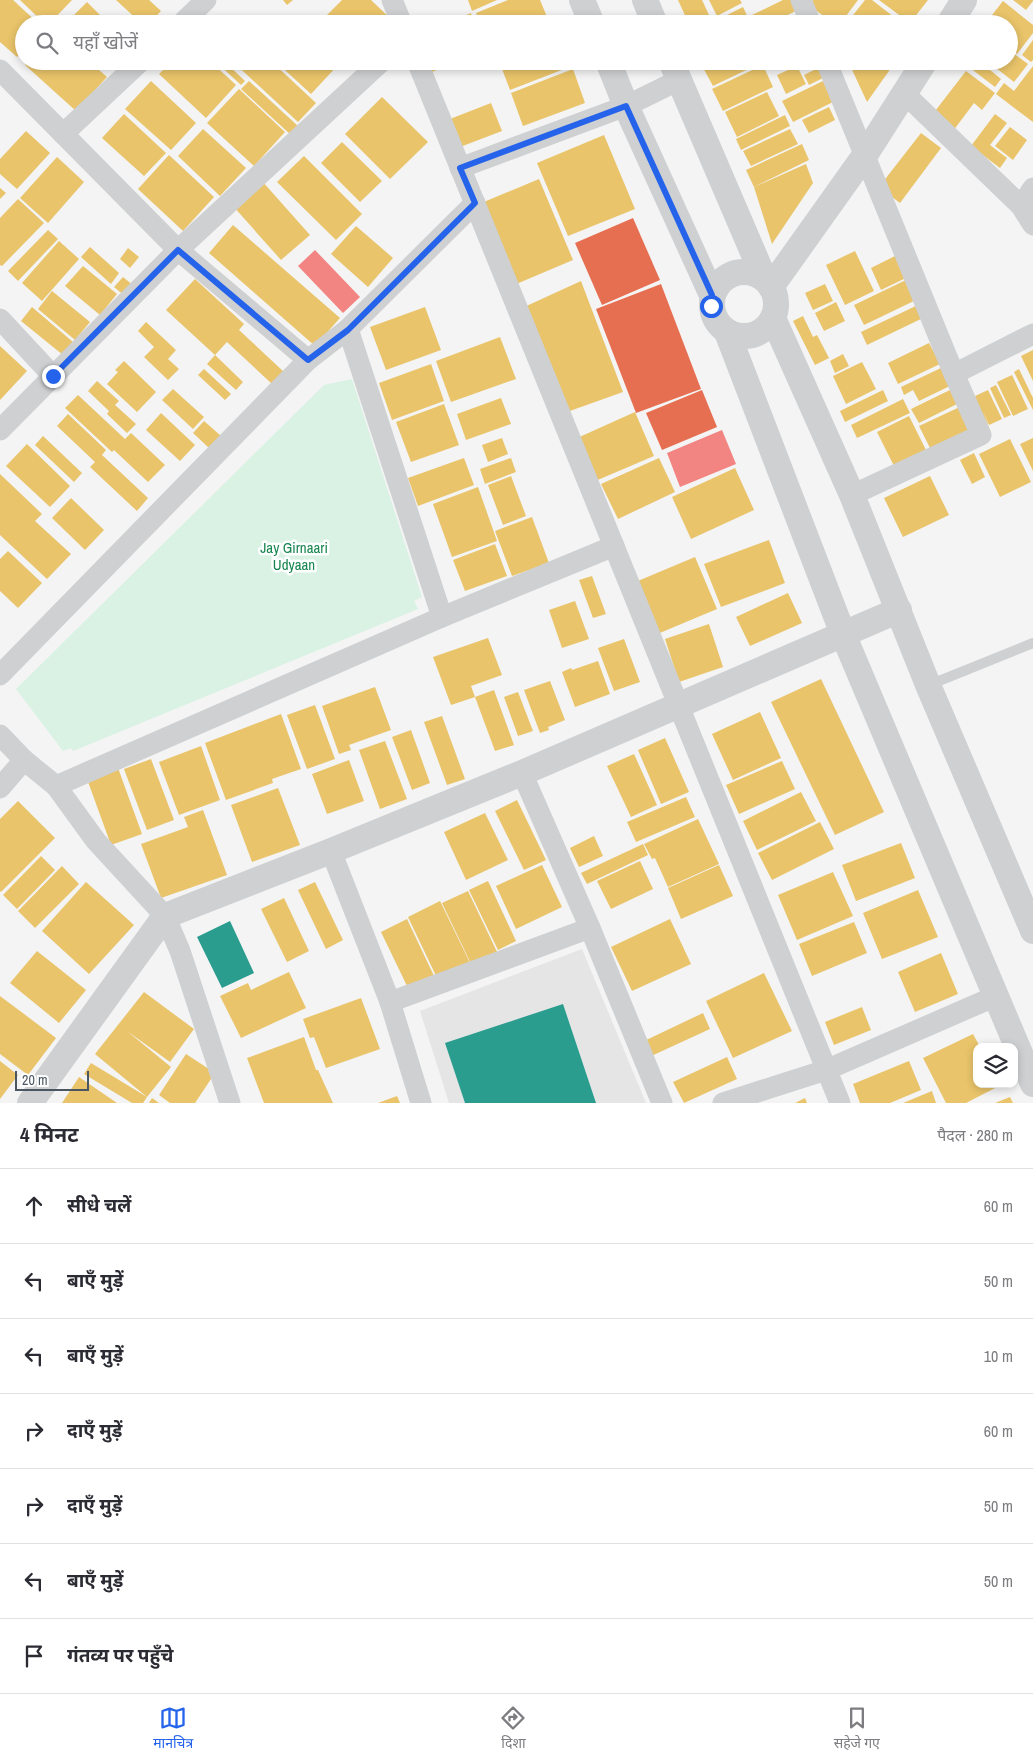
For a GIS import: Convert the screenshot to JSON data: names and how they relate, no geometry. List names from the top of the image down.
{
  "parks": ["Jay Girnaari Udyaan"],
  "scale_bar": "20 m",
  "page": {
    "search": "यहाँ खोजें",
    "scale": "20 m",
    "heading": ["4 मिनट", "पैदल · 280 m"],
    "list": [
      ["सीधे चलें", "60 m"],
      ["बाएँ मुड़ें", "50 m"],
      ["बाएँ मुड़ें", "10 m"],
      ["दाएँ मुड़ें", "60 m"],
      ["दाएँ मुड़ें", "50 m"],
      ["बाएँ मुड़ें", "50 m"],
      "गंतव्य पर पहुँचे"
    ],
    "nav": ["मानचित्र", "दिशा", "सहेजे गए"]
  }
}
